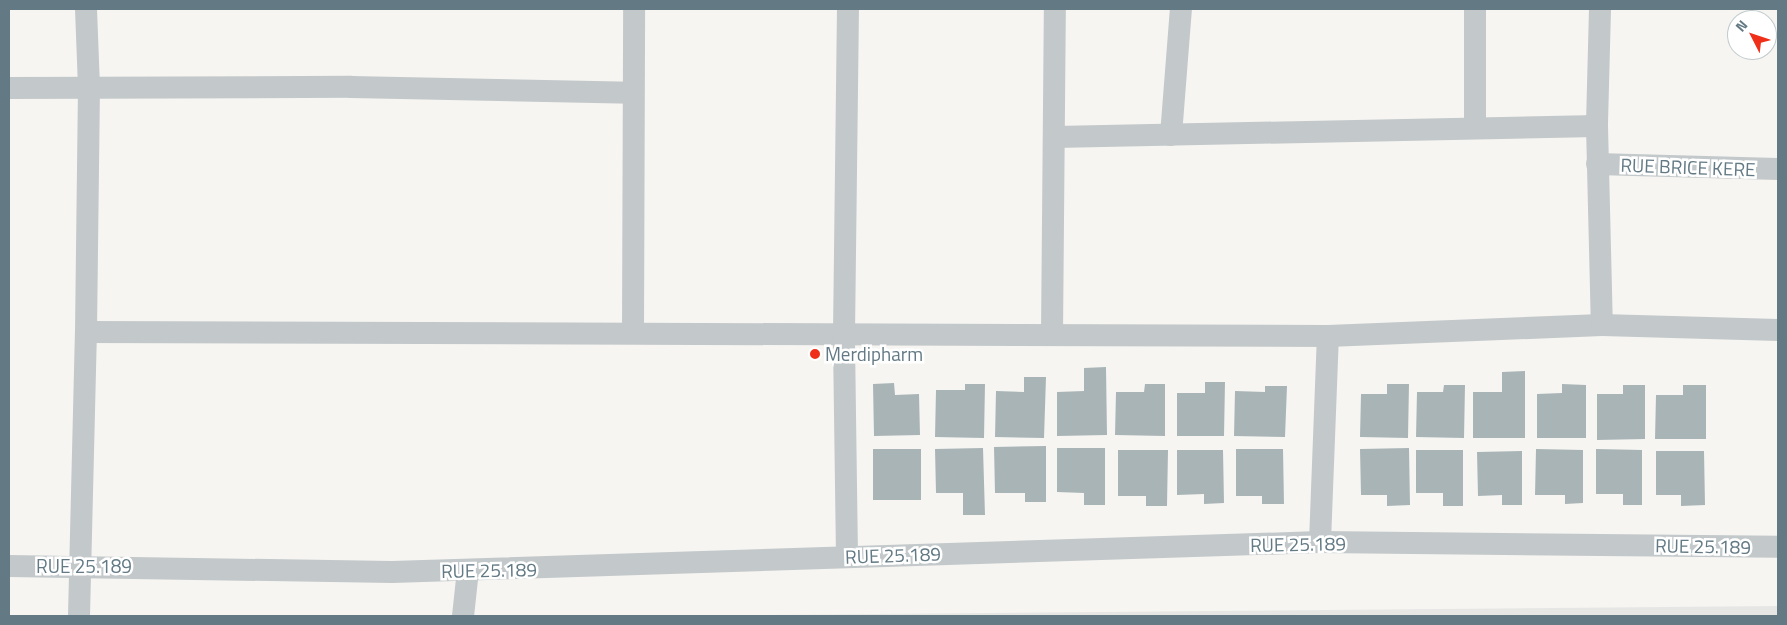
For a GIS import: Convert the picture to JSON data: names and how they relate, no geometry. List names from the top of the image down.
{
  "streets": {
    "street": ["RUE BRICE KERE", "RUE 25.189"]
  },
  "places": ["Merdipharm"],
  "north": "top left"
}
